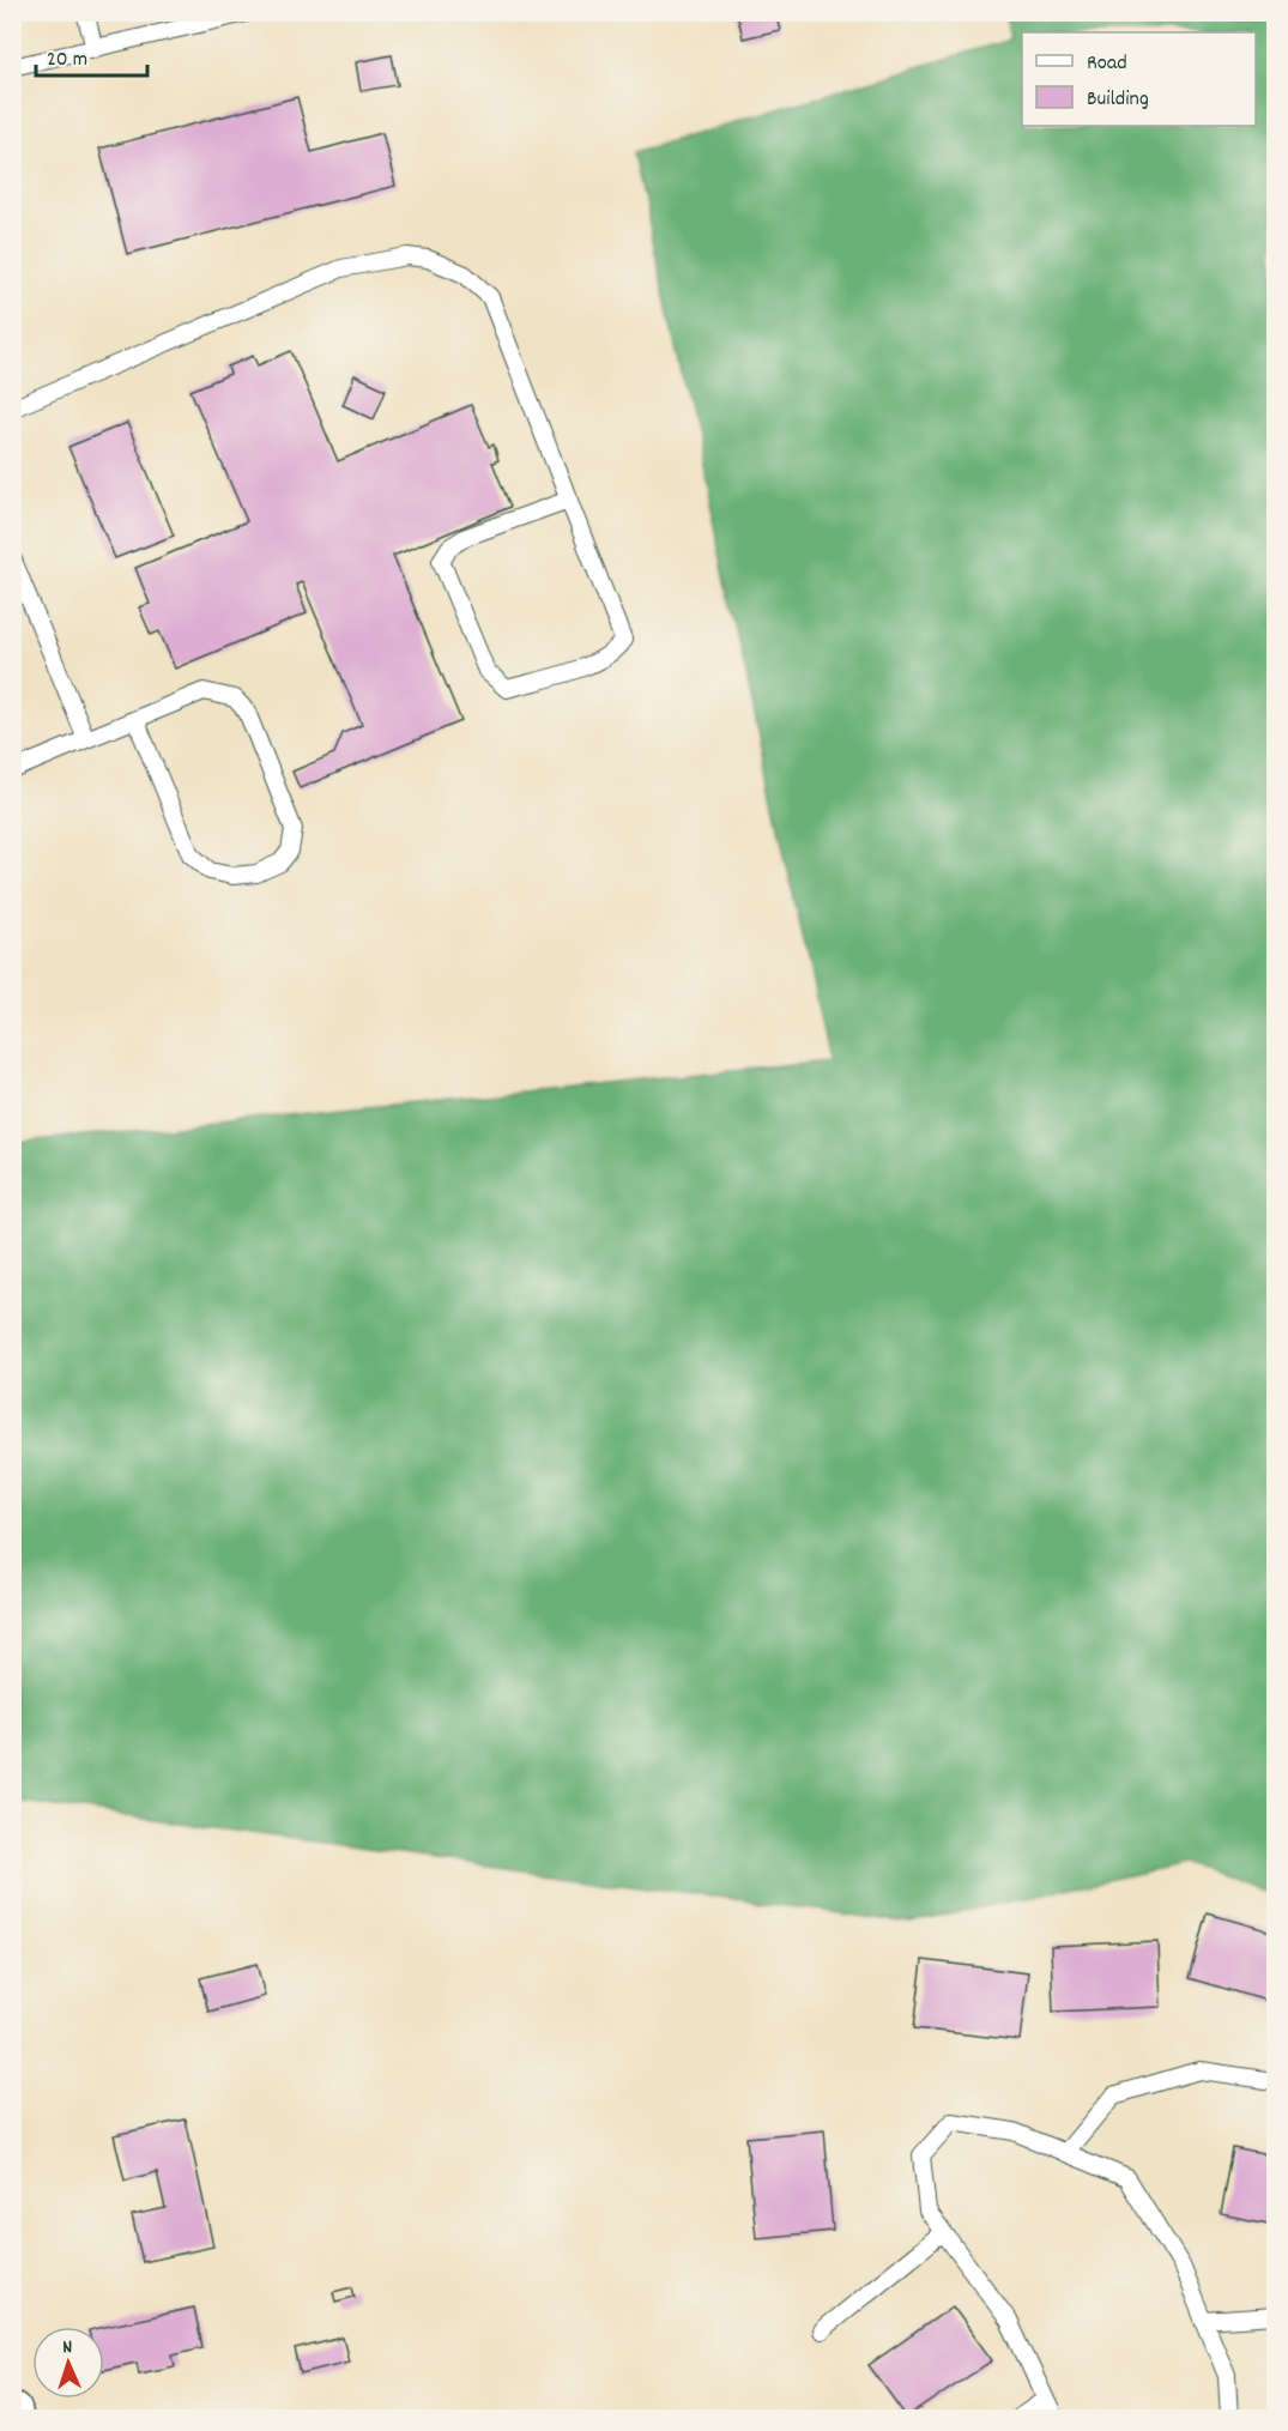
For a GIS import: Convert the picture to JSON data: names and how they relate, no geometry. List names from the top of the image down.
{
  "legend": ["Road", "Building"],
  "scale_bar": "20 m",
  "north": "top"
}
